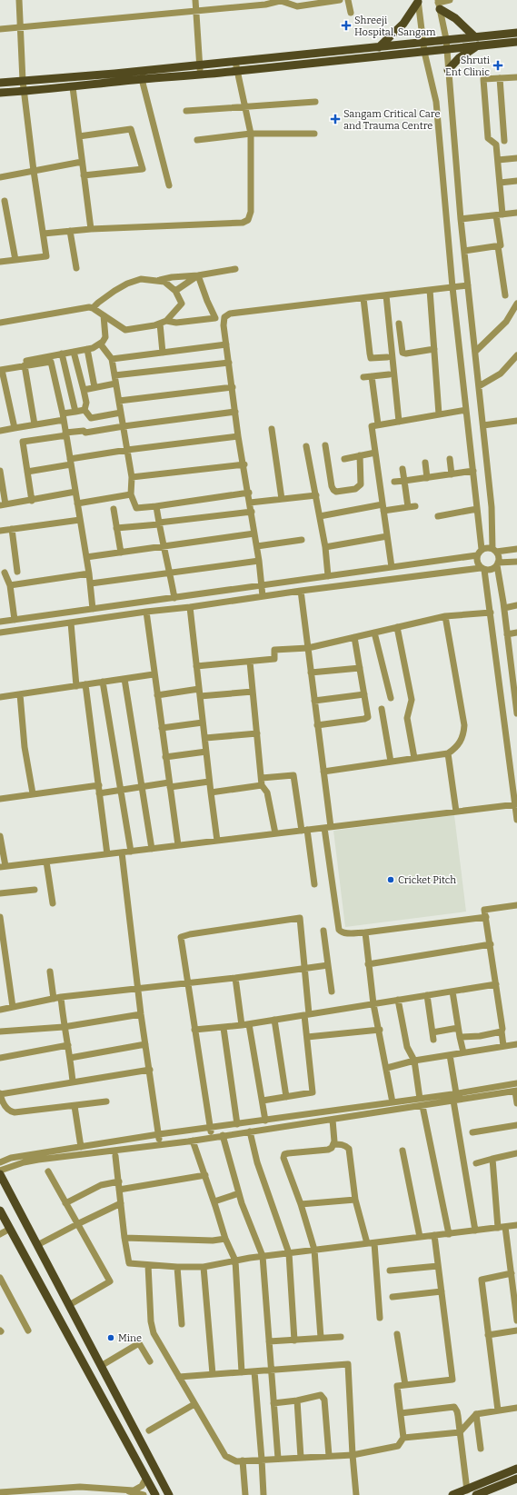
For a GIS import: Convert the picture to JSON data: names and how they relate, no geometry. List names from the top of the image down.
{
  "places": {
    "health": ["Shreeji Hospital, Sangam", "Shruti Ent Clinic", "Sangam Critical Care and Trauma Centre"],
    "other": ["Cricket Pitch", "Mine"]
  }
}
